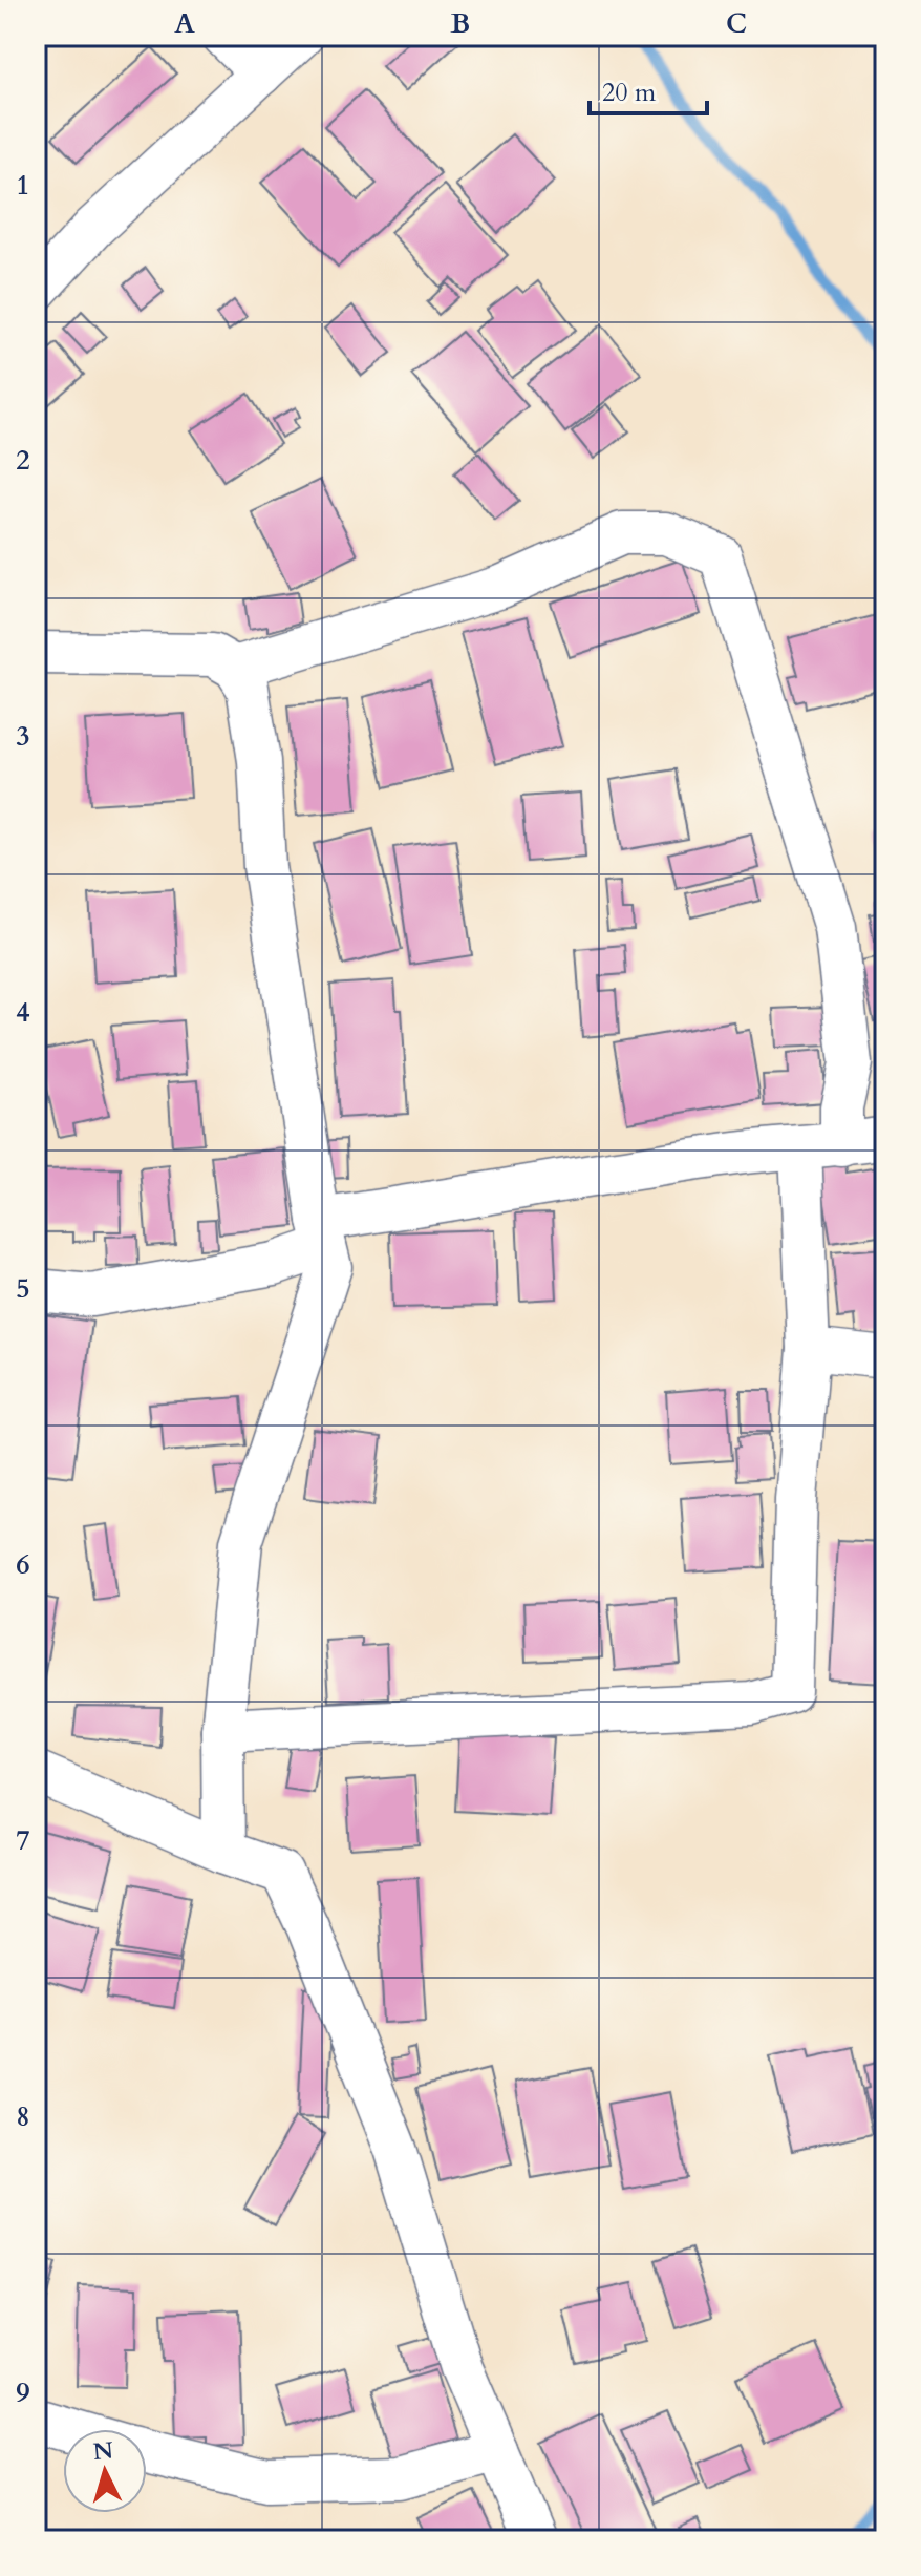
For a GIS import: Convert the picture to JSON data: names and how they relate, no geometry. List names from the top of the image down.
{
  "scale_bar": "20 m",
  "north": "top",
  "grid": {
    "columns": ["A", "B", "C"],
    "rows": [
      "1",
      "2",
      "3",
      "4",
      "5",
      "6",
      "7",
      "8",
      "9"
    ]
  }
}
